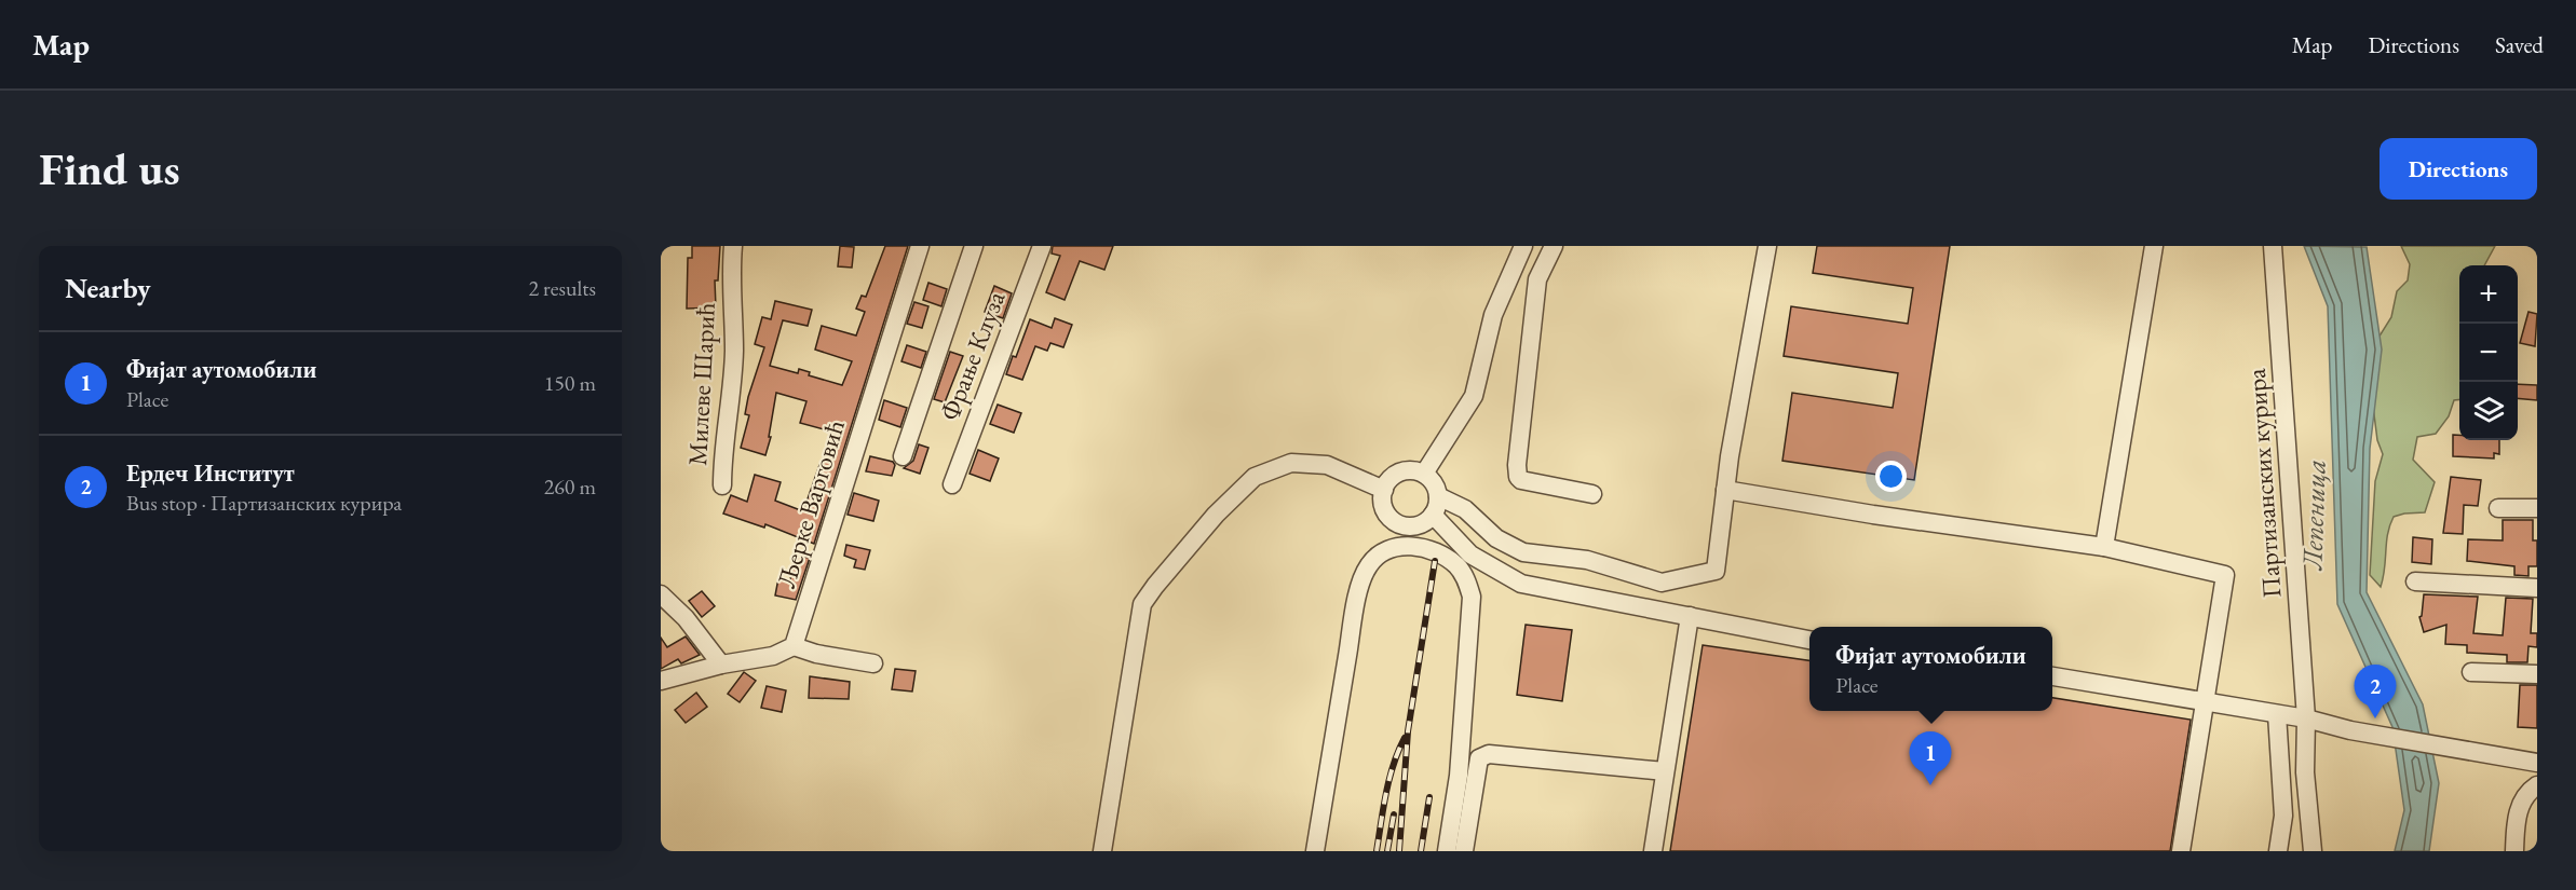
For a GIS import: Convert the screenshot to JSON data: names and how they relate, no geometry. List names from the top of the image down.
{
  "streets": {
    "street": [
      "Фрање Клуза",
      "Милеве Шарић",
      "Партизанских курира",
      "Љерке Варговић"
    ]
  },
  "water": ["Лепеница"],
  "page": {
    "header": "Map",
    "nav": ["Map", "Directions", "Saved"],
    "buttons": "Directions",
    "title": "Find us",
    "heading": ["Nearby", "2 results"],
    "map_buttons": ["+", "−"],
    "list": [
      {
        "mark": "1",
        "name": "Фијат аутомобили",
        "note": "Place",
        "value": "150 m"
      },
      {
        "mark": "2",
        "name": "Ердеч Институт",
        "note": "Bus stop · Партизанских курира",
        "value": "260 m"
      }
    ],
    "popup": ["Фијат аутомобили", "Place"],
    "pins": ["2", "1"]
  }
}
